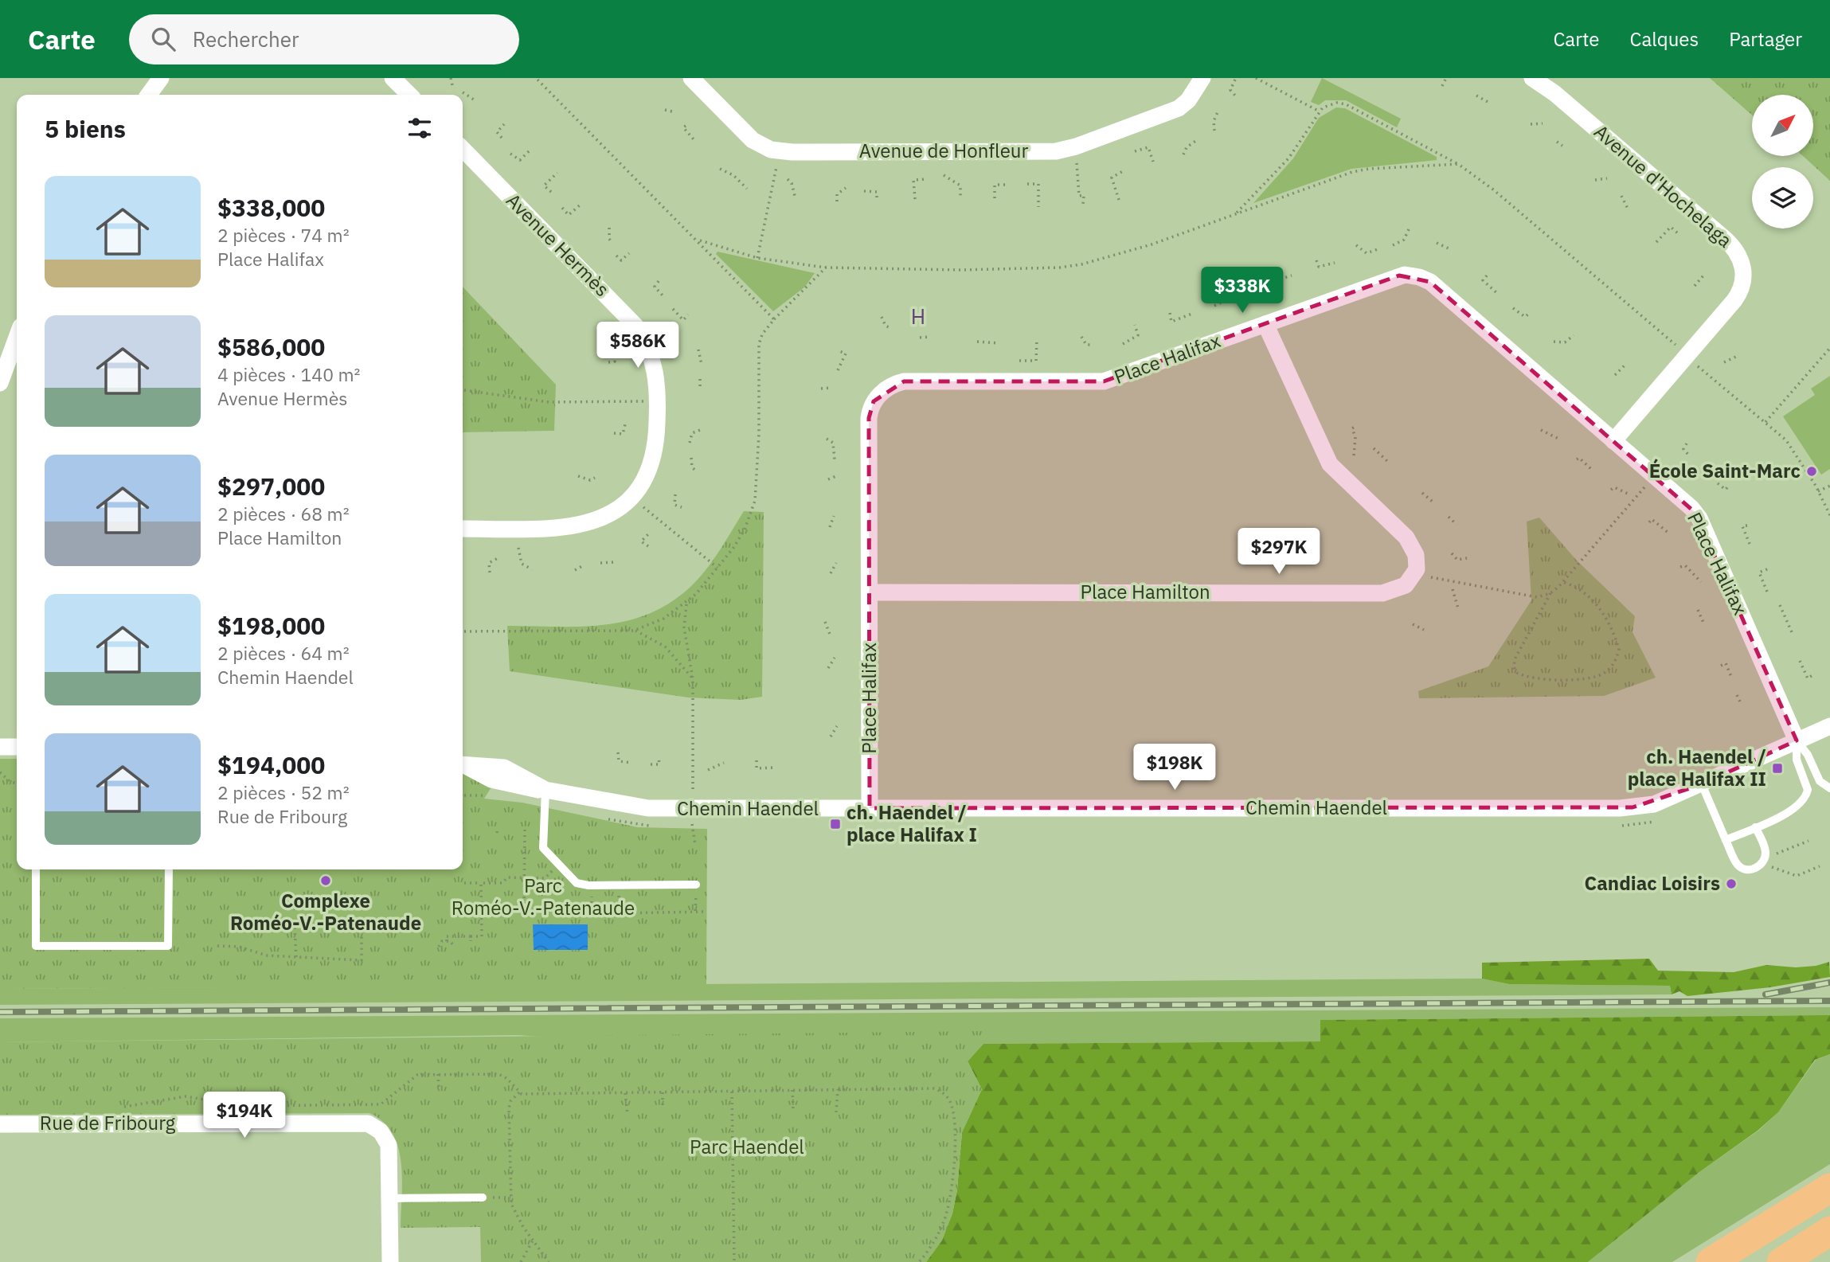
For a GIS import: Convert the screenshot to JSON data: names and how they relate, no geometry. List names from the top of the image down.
{
  "streets": {
    "street": [
      "Avenue de Honfleur",
      "Avenue d'Hochelaga",
      "Avenue Hermès",
      "Place Halifax",
      "Place Hamilton",
      "Chemin Haendel",
      "Rue de Fribourg"
    ]
  },
  "crossings": [
    ["Avenue d'Hochelaga", "Place Halifax"],
    ["Place Halifax", "Place Hamilton"],
    ["Place Halifax", "Chemin Haendel"]
  ],
  "districts": ["H"],
  "parks": ["Parc Roméo-V.-Patenaude", "Parc Haendel"],
  "places": {
    "other": ["École Saint-Marc", "Complexe Roméo-V.-Patenaude", "Candiac Loisirs"],
    "transit": ["ch. Haendel / place Halifax II", "ch. Haendel / place Halifax I"]
  },
  "north": "top right",
  "page": {
    "header": "Carte",
    "search": "Rechercher",
    "nav": ["Carte", "Calques", "Partager"],
    "heading": "5 biens",
    "list": [
      {
        "name": "$338,000",
        "note": "2 pièces · 74 m² · Place Halifax"
      },
      {
        "name": "$586,000",
        "note": "4 pièces · 140 m² · Avenue Hermès"
      },
      {
        "name": "$297,000",
        "note": "2 pièces · 68 m² · Place Hamilton"
      },
      {
        "name": "$198,000",
        "note": "2 pièces · 64 m² · Chemin Haendel"
      },
      {
        "name": "$194,000",
        "note": "2 pièces · 52 m² · Rue de Fribourg"
      }
    ],
    "price": [
      "$338K",
      "$586K",
      "$297K",
      "$198K",
      "$194K"
    ]
  }
}
